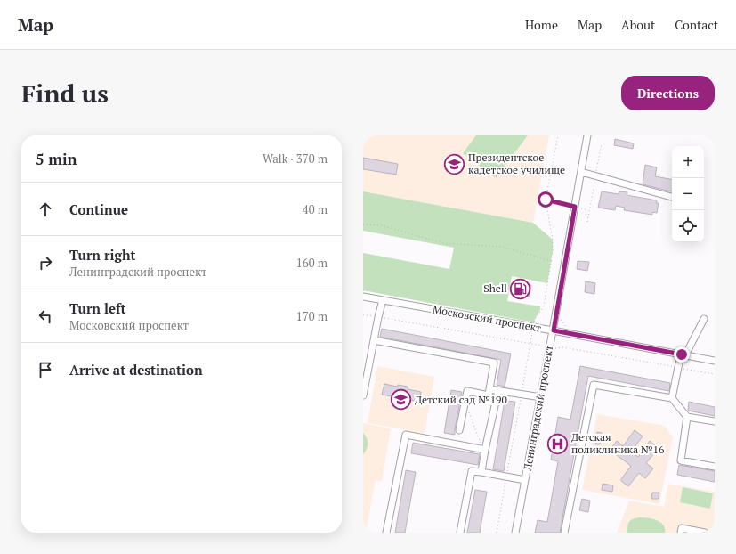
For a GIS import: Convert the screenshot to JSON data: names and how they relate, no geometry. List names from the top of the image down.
{
  "streets": {
    "street": ["Московский проспект", "Ленинградский проспект"]
  },
  "crossings": [
    ["Московский проспект", "Ленинградский проспект"]
  ],
  "places": {
    "school or university": ["Президентское кадетское училище", "Детский сад №190"],
    "fuel station": ["Shell"],
    "hospital": ["Детская поликлиника №16"]
  },
  "page": {
    "header": "Map",
    "nav": [
      "Home",
      "Map",
      "About",
      "Contact"
    ],
    "buttons": "Directions",
    "title": "Find us",
    "heading": ["5 min", "Walk · 370 m"],
    "map_buttons": ["+", "−"],
    "list": [
      ["Continue", "40 m"],
      ["Turn right", "Ленинградский проспект", "160 m"],
      ["Turn left", "Московский проспект", "170 m"],
      "Arrive at destination"
    ]
  }
}
